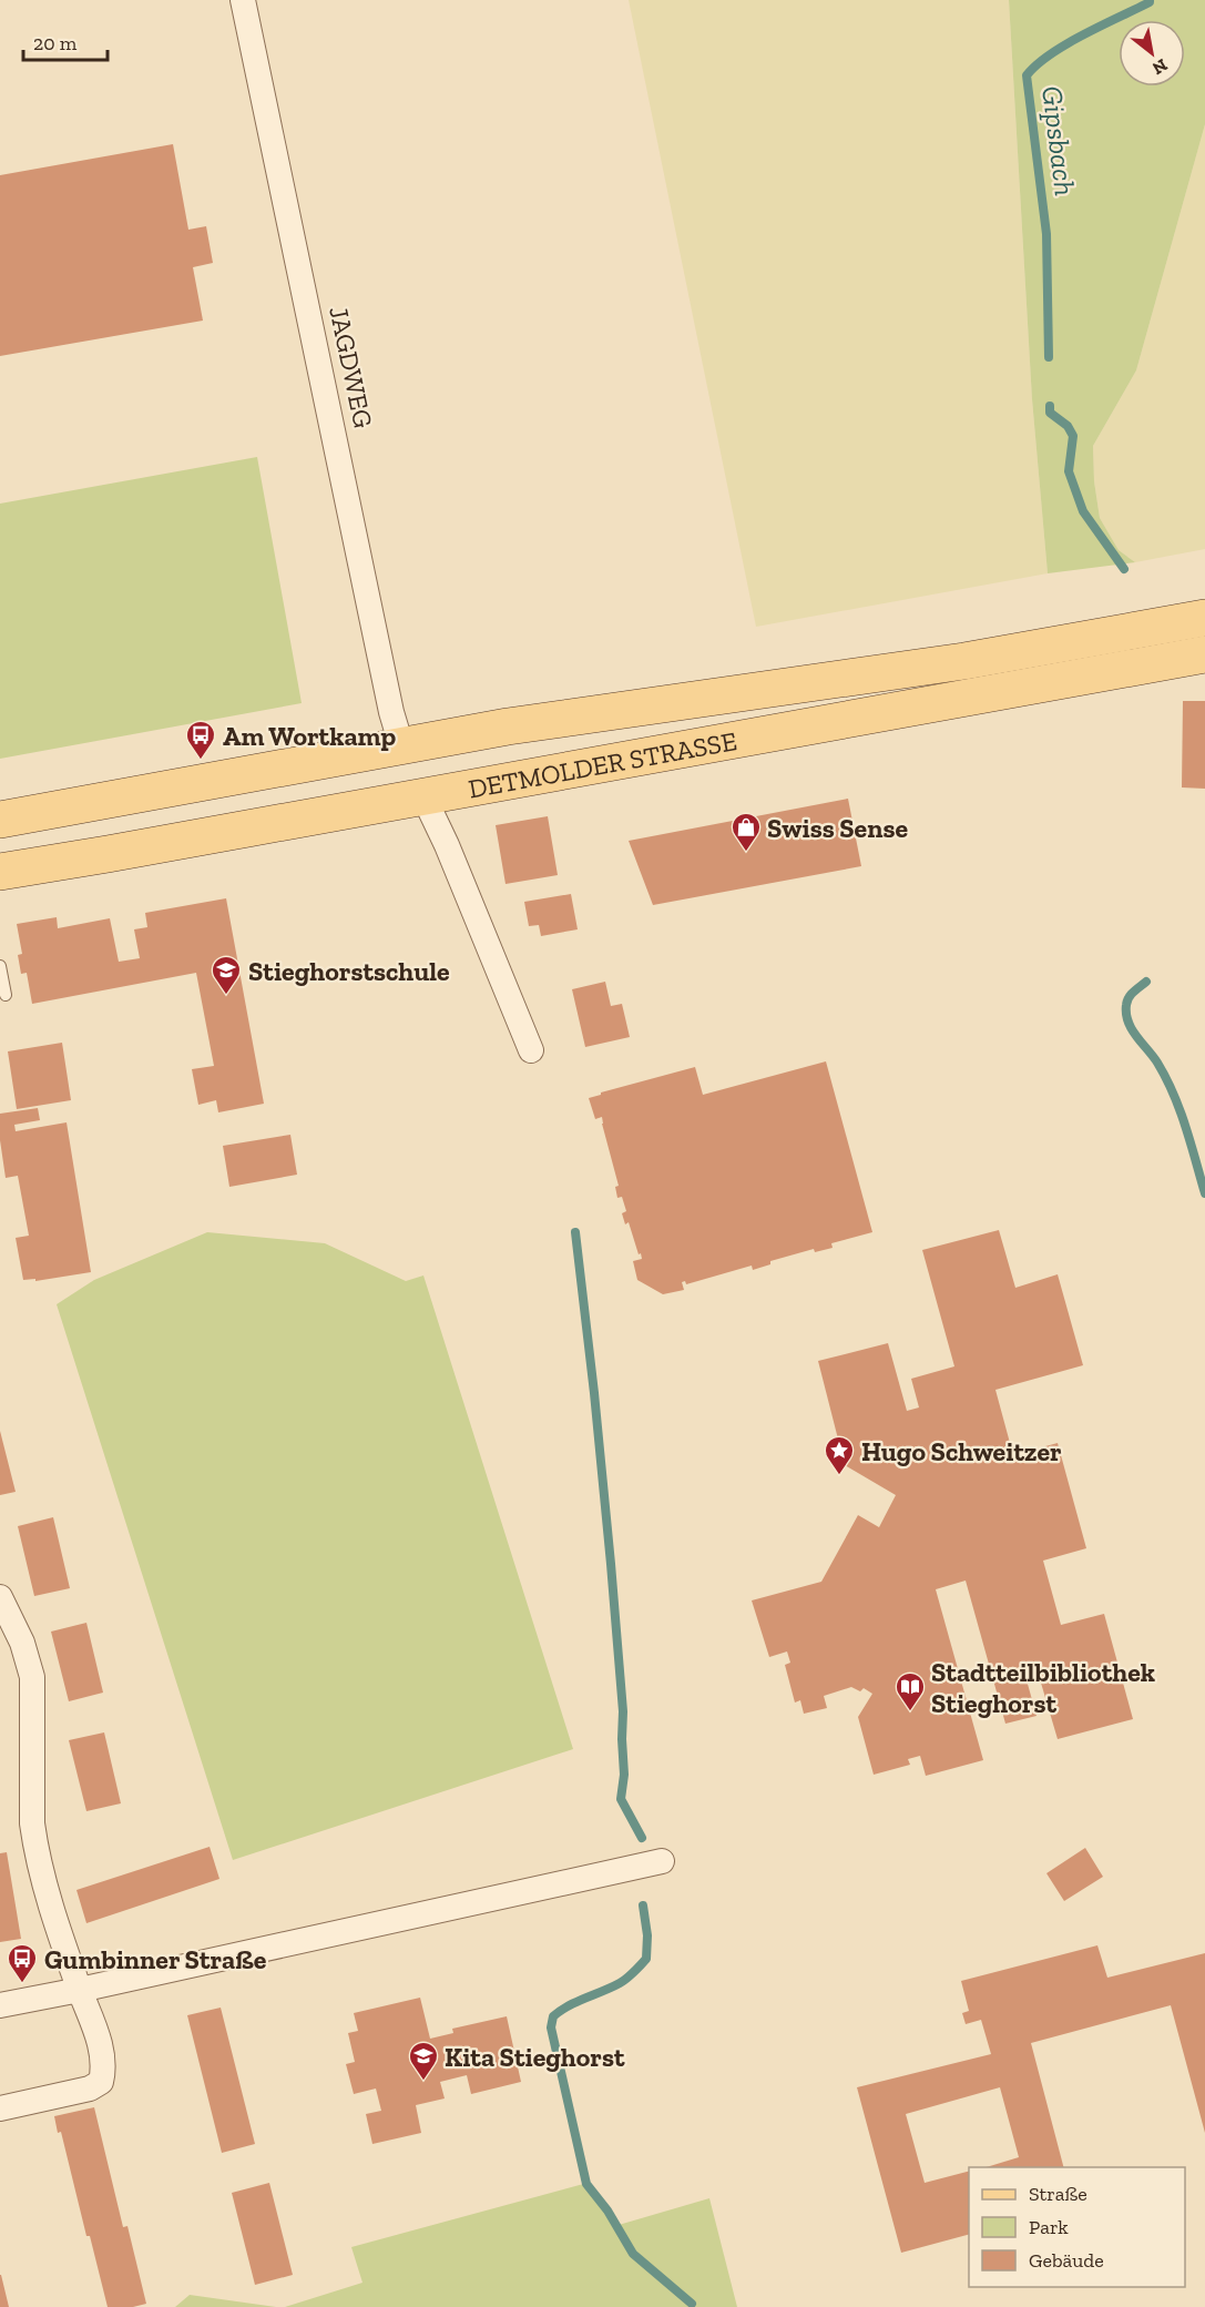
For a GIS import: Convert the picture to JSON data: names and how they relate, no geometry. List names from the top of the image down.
{
  "streets": {
    "main road": ["DETMOLDER STRASSE"],
    "street": ["JAGDWEG"]
  },
  "crossings": [
    ["JAGDWEG", "DETMOLDER STRASSE"]
  ],
  "water": ["Gipsbach"],
  "places": {
    "bus stop": ["Am Wortkamp", "Gumbinner Straße"],
    "shop": ["Swiss Sense"],
    "school or university": ["Stieghorstschule", "Kita Stieghorst"],
    "place": ["Hugo Schweitzer"],
    "library": ["Stadtteilbibliothek Stieghorst"]
  },
  "legend": ["Straße", "Park", "Gebäude"],
  "scale_bar": "20 m",
  "north": "bottom right"
}
